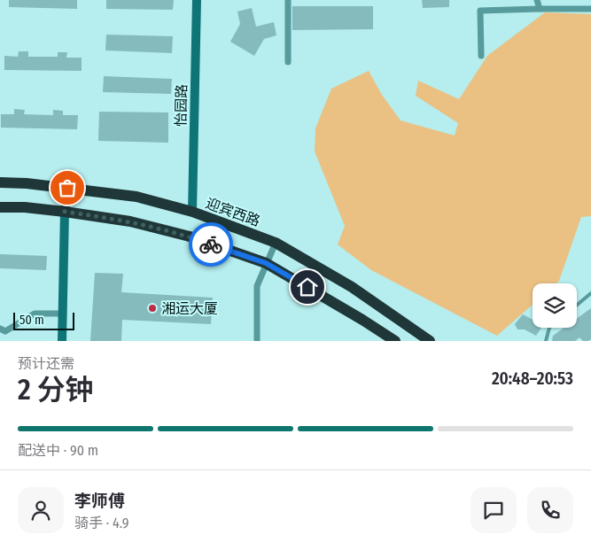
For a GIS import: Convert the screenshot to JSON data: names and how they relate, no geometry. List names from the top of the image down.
{
  "streets": {
    "highway": ["迎宾西路"],
    "street": ["怡园路"]
  },
  "crossings": [
    ["怡园路", "迎宾西路"]
  ],
  "places": ["湘运大厦"],
  "scale_bar": "50 m",
  "page": {
    "scale": "50 m",
    "heading": ["2 分钟", "预计还需", "20:48–20:53"],
    "panel": ["李师傅", "骑手 · 4.9"],
    "bar": "配送中 · 90 m"
  }
}
